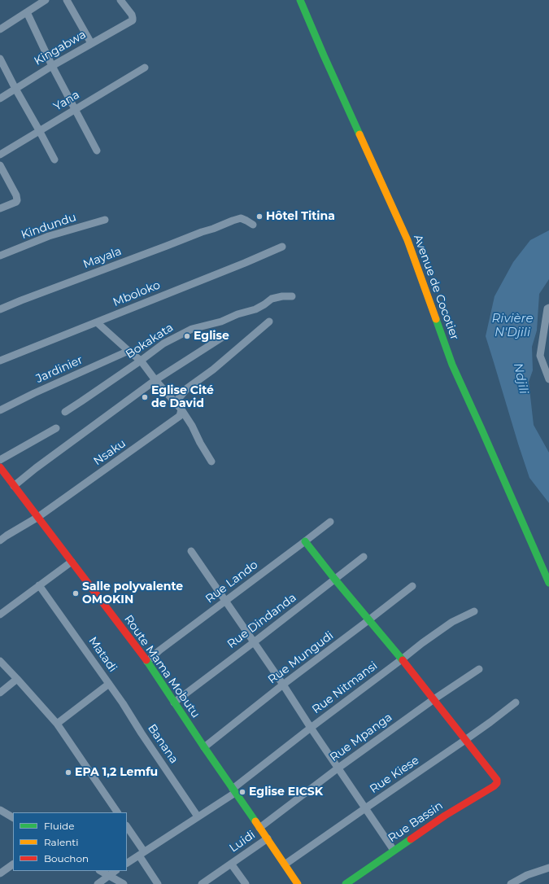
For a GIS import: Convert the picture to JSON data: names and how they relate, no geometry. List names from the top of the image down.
{
  "streets": {
    "street": [
      "Kingabwa",
      "Yana",
      "Kindundu",
      "Mayala",
      "Avenue de Cocotier",
      "Mboloko",
      "Bokakata",
      "Jardinier",
      "Nsaku",
      "Rue Lando",
      "Rue Dindanda",
      "Matadi",
      "Rue Mungudi",
      "Route Mama Mobutu",
      "Rue Nitmansi",
      "Rue Mpanga",
      "Banana",
      "Rue Kiese",
      "Rue Bassin",
      "Luidi"
    ]
  },
  "crossings": [
    ["Nsaku", "Route Mama Mobutu"],
    ["Rue Lando", "Route Mama Mobutu"],
    ["Rue Dindanda", "Route Mama Mobutu"],
    ["Matadi", "Banana"],
    ["Rue Mungudi", "Route Mama Mobutu"],
    ["Route Mama Mobutu", "Rue Nitmansi"],
    ["Route Mama Mobutu", "Rue Mpanga"],
    ["Route Mama Mobutu", "Rue Kiese"],
    ["Route Mama Mobutu", "Luidi"],
    ["Rue Kiese", "Rue Bassin"]
  ],
  "water": ["Rivière N'Djili", "Ndjili"],
  "places": [
    "Hôtel Titina",
    "Eglise",
    "Eglise Cité de David",
    "Salle polyvalente OMOKIN",
    "EPA 1,2 Lemfu",
    "Eglise EICSK"
  ],
  "legend": ["Fluide", "Ralenti", "Bouchon"]
}
